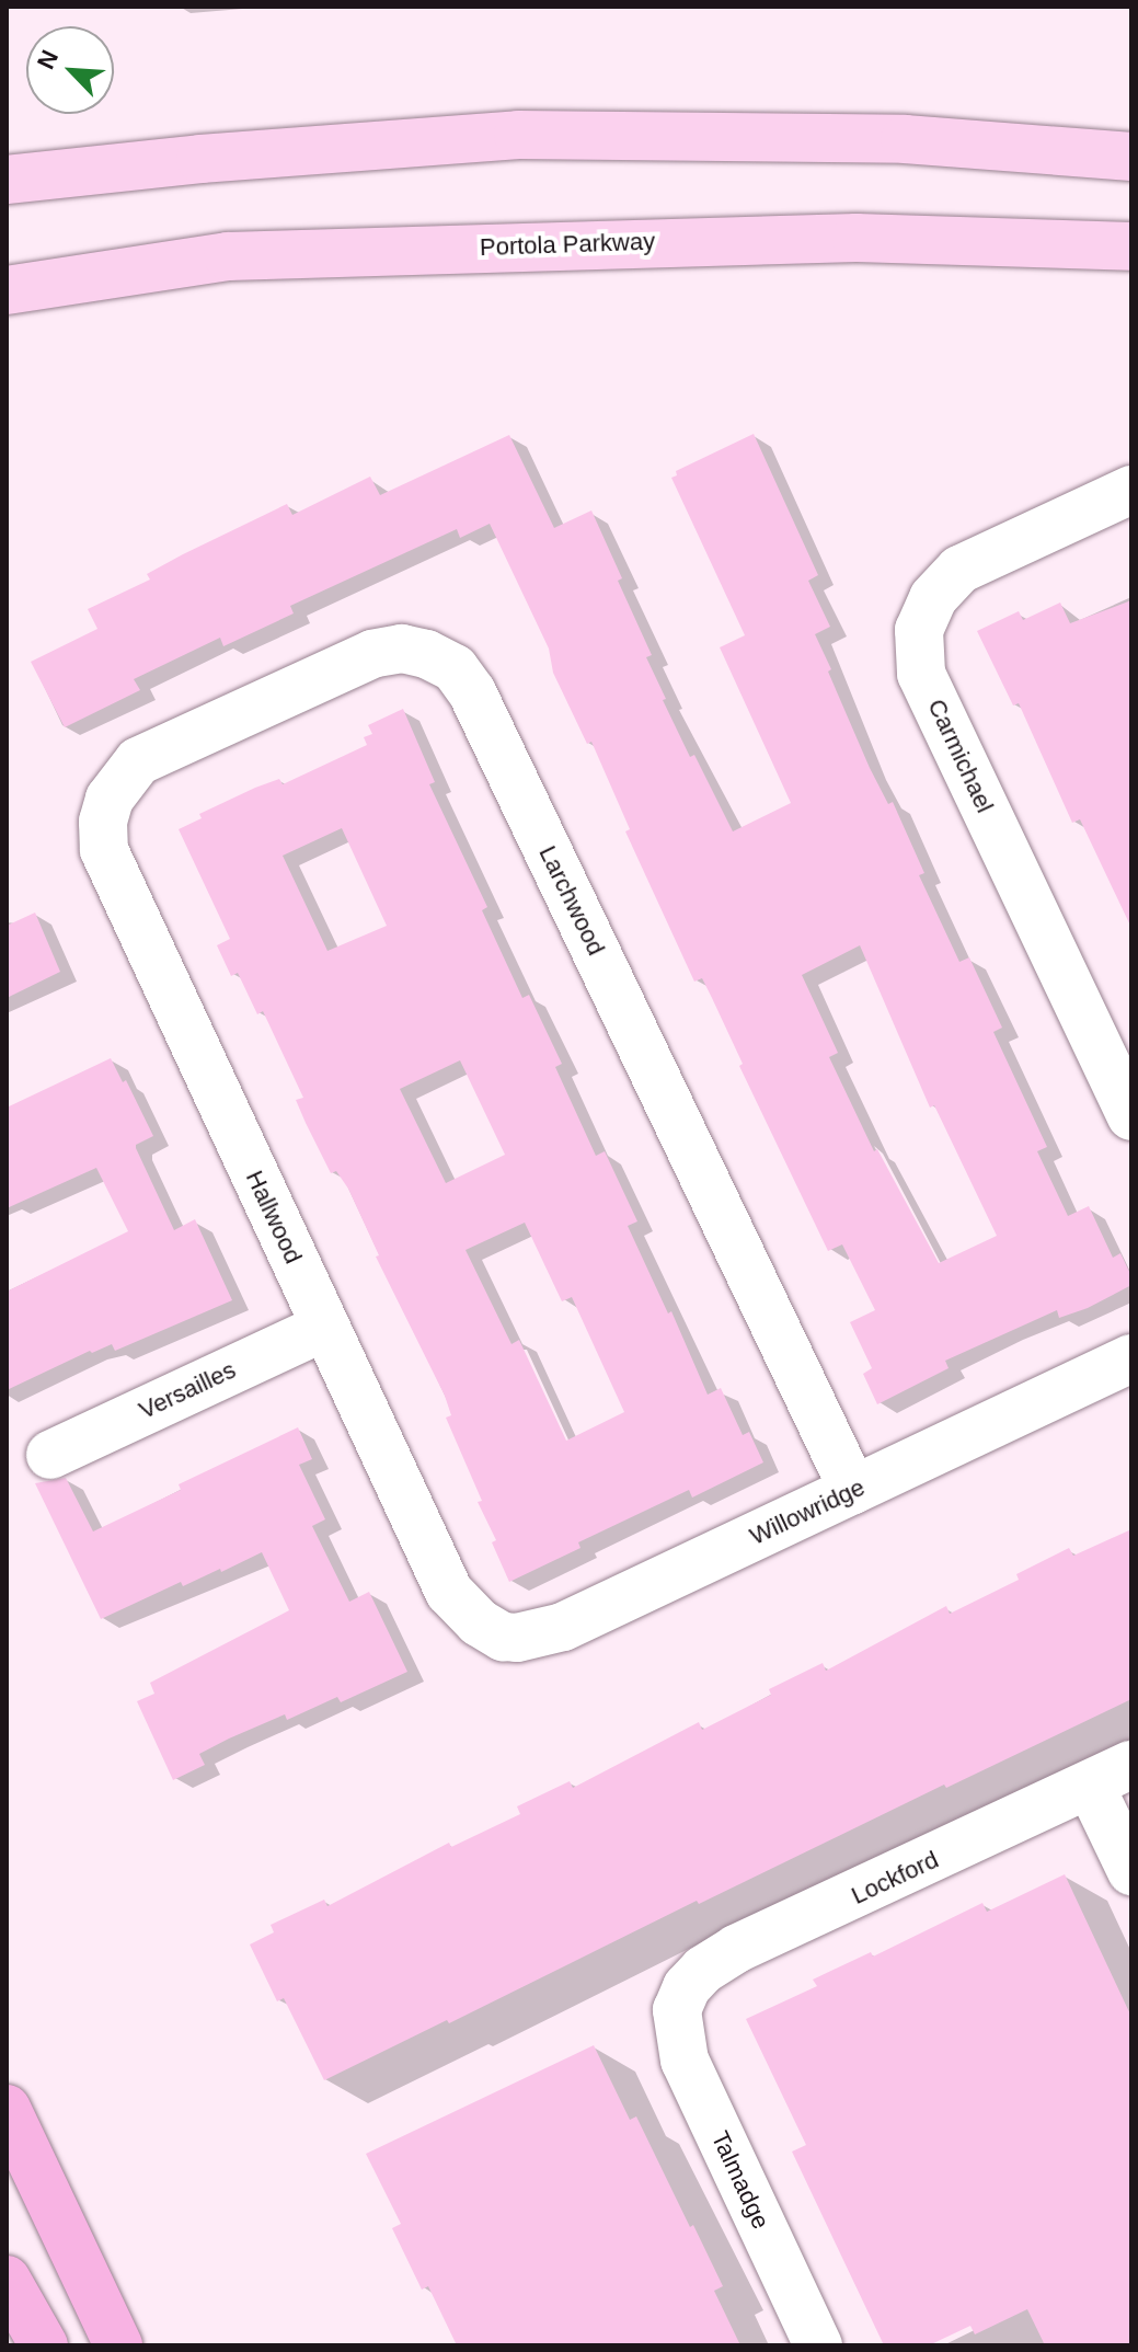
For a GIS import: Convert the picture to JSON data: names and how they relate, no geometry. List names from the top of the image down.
{
  "streets": {
    "main road": ["Portola Parkway"],
    "street": [
      "Carmichael",
      "Larchwood",
      "Hallwood",
      "Versailles",
      "Willowridge",
      "Lockford",
      "Talmadge"
    ]
  },
  "crossings": [
    ["Larchwood", "Hallwood"],
    ["Larchwood", "Willowridge"],
    ["Hallwood", "Versailles"],
    ["Hallwood", "Willowridge"],
    ["Lockford", "Talmadge"]
  ],
  "north": "top left"
}
